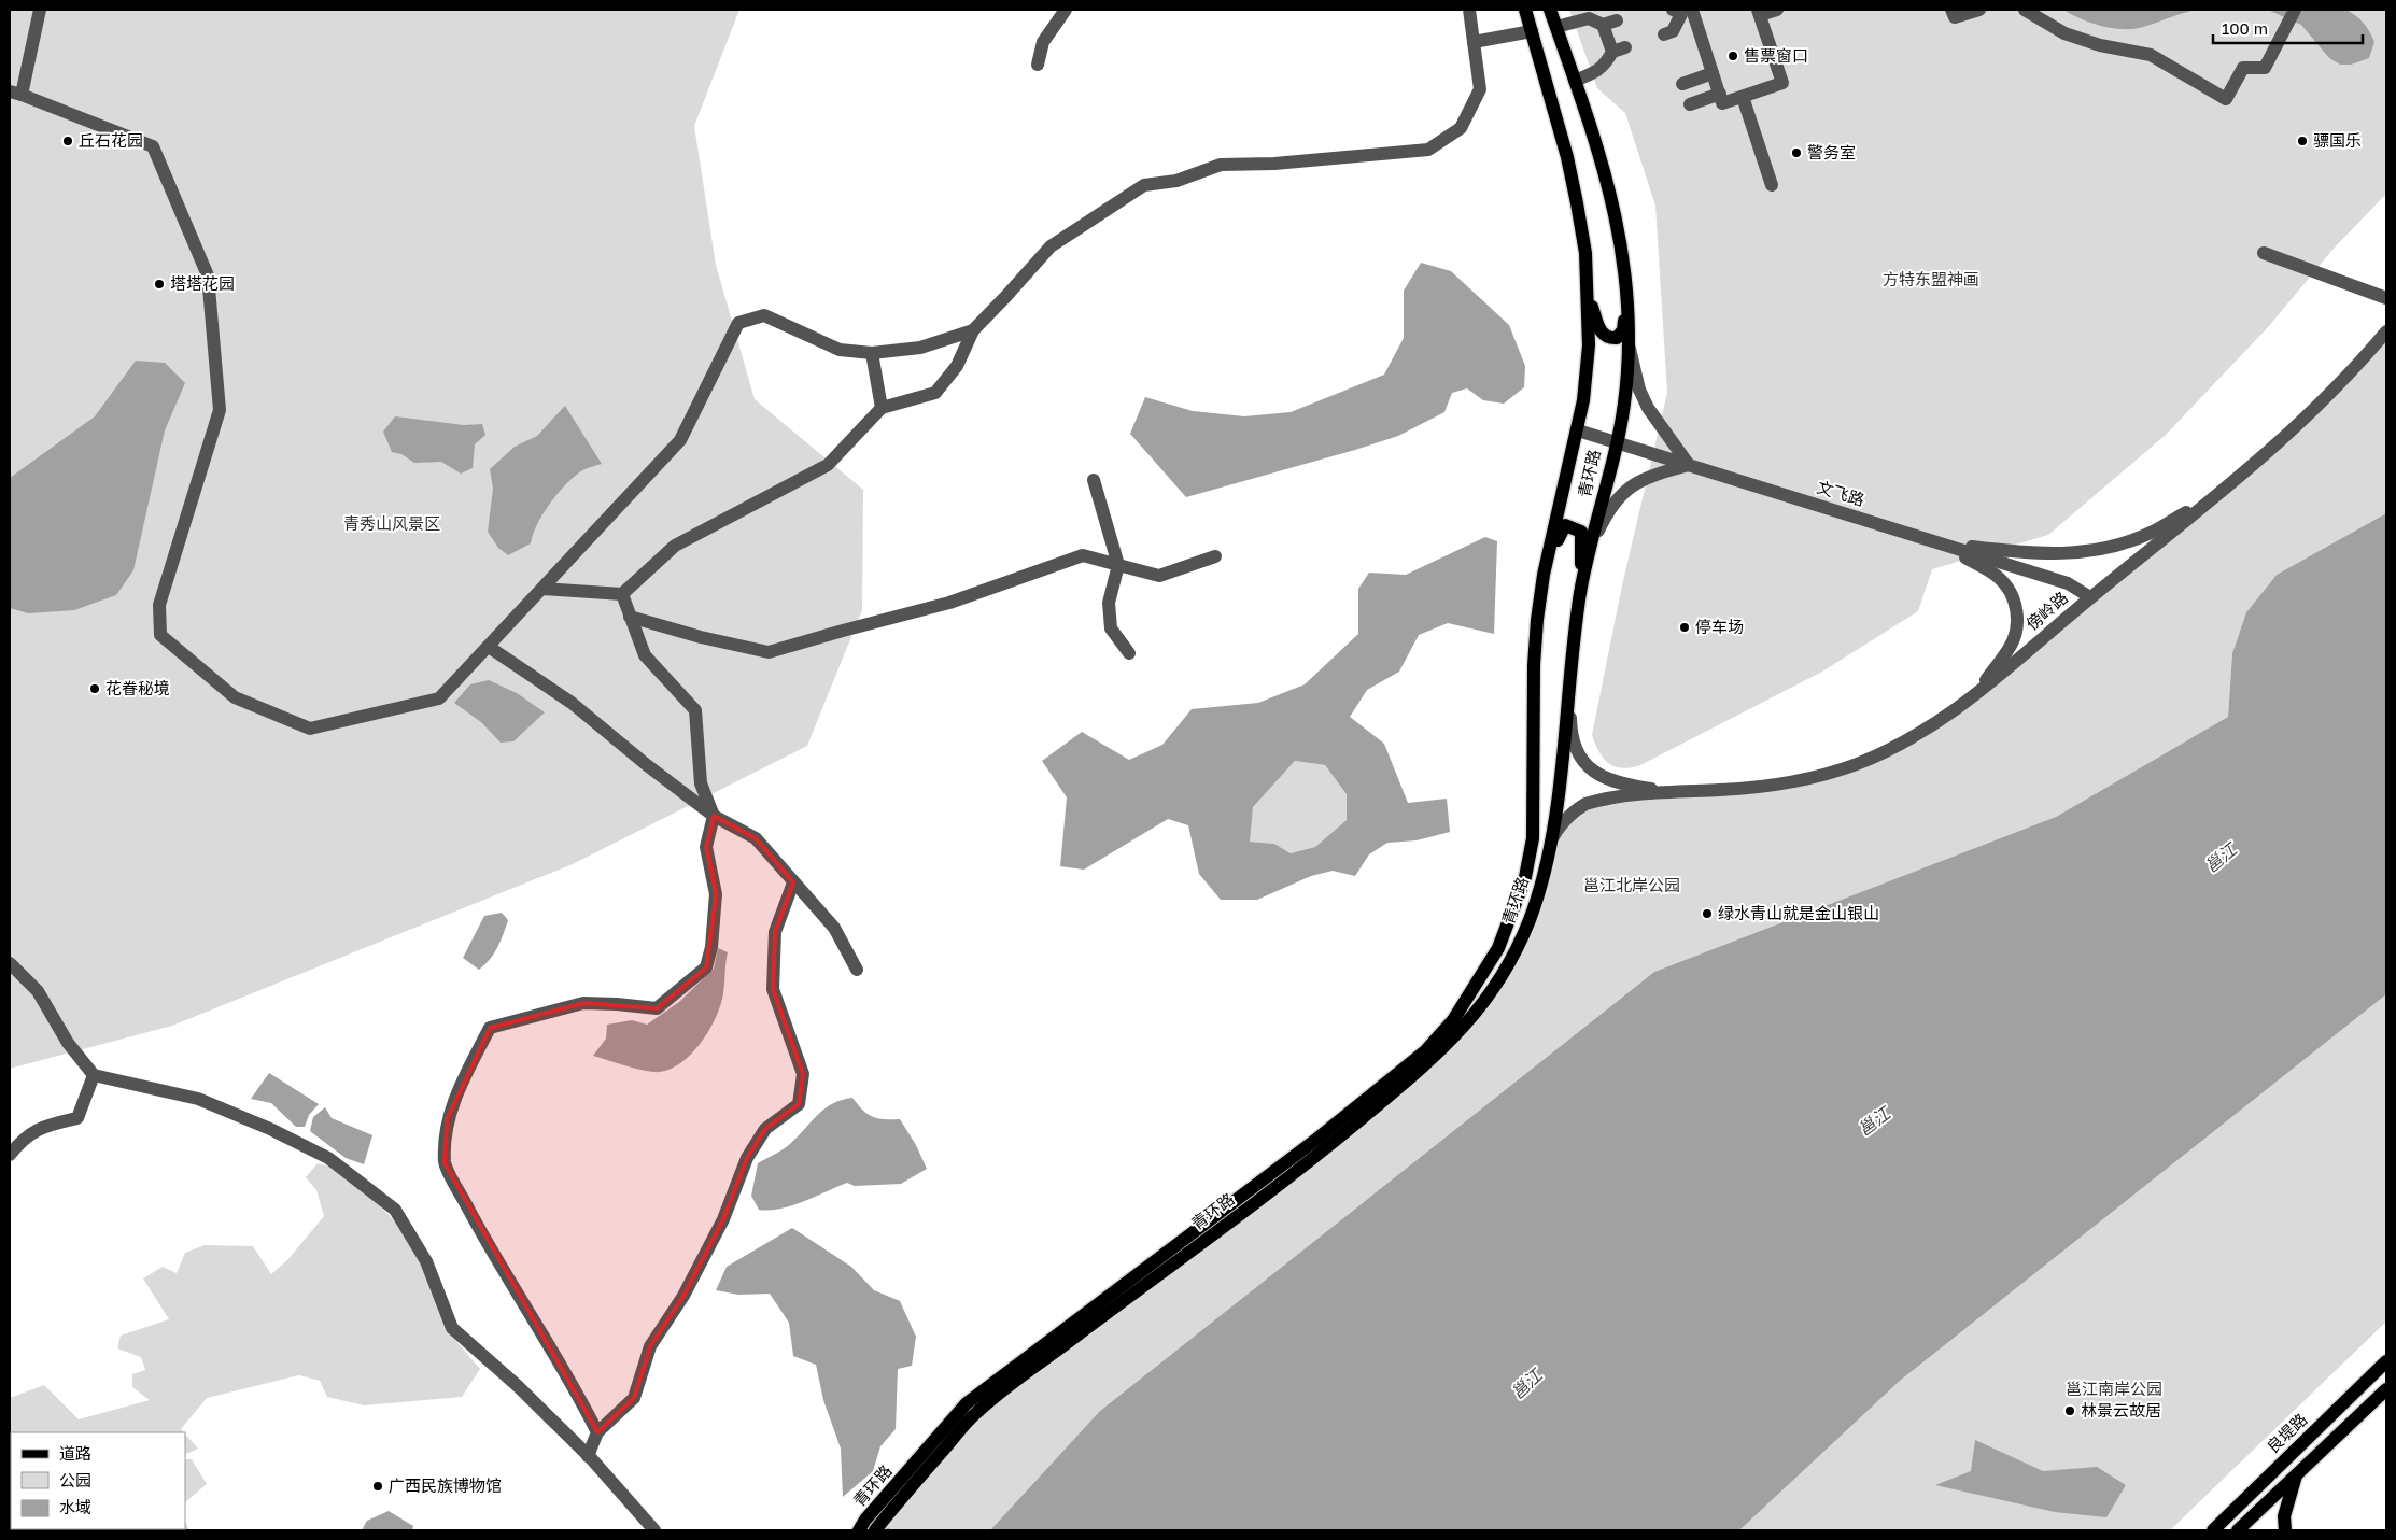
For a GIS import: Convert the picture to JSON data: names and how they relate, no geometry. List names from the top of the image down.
{
  "streets": {
    "main road": ["青环路", "良堤路"],
    "street": ["文飞路", "傍岭路"]
  },
  "crossings": [
    ["青环路", "文飞路"],
    ["文飞路", "傍岭路"]
  ],
  "water": ["邕江"],
  "parks": [
    "方特东盟神画",
    "青秀山风景区",
    "邕江北岸公园",
    "邕江南岸公园"
  ],
  "places": [
    "售票窗口",
    "丘石花园",
    "骠国乐",
    "警务室",
    "塔塔花园",
    "停车场",
    "花眷秘境",
    "绿水青山就是金山银山",
    "林景云故居",
    "广西民族博物馆"
  ],
  "legend": ["道路", "公园", "水域"],
  "scale_bar": "100 m"
}
